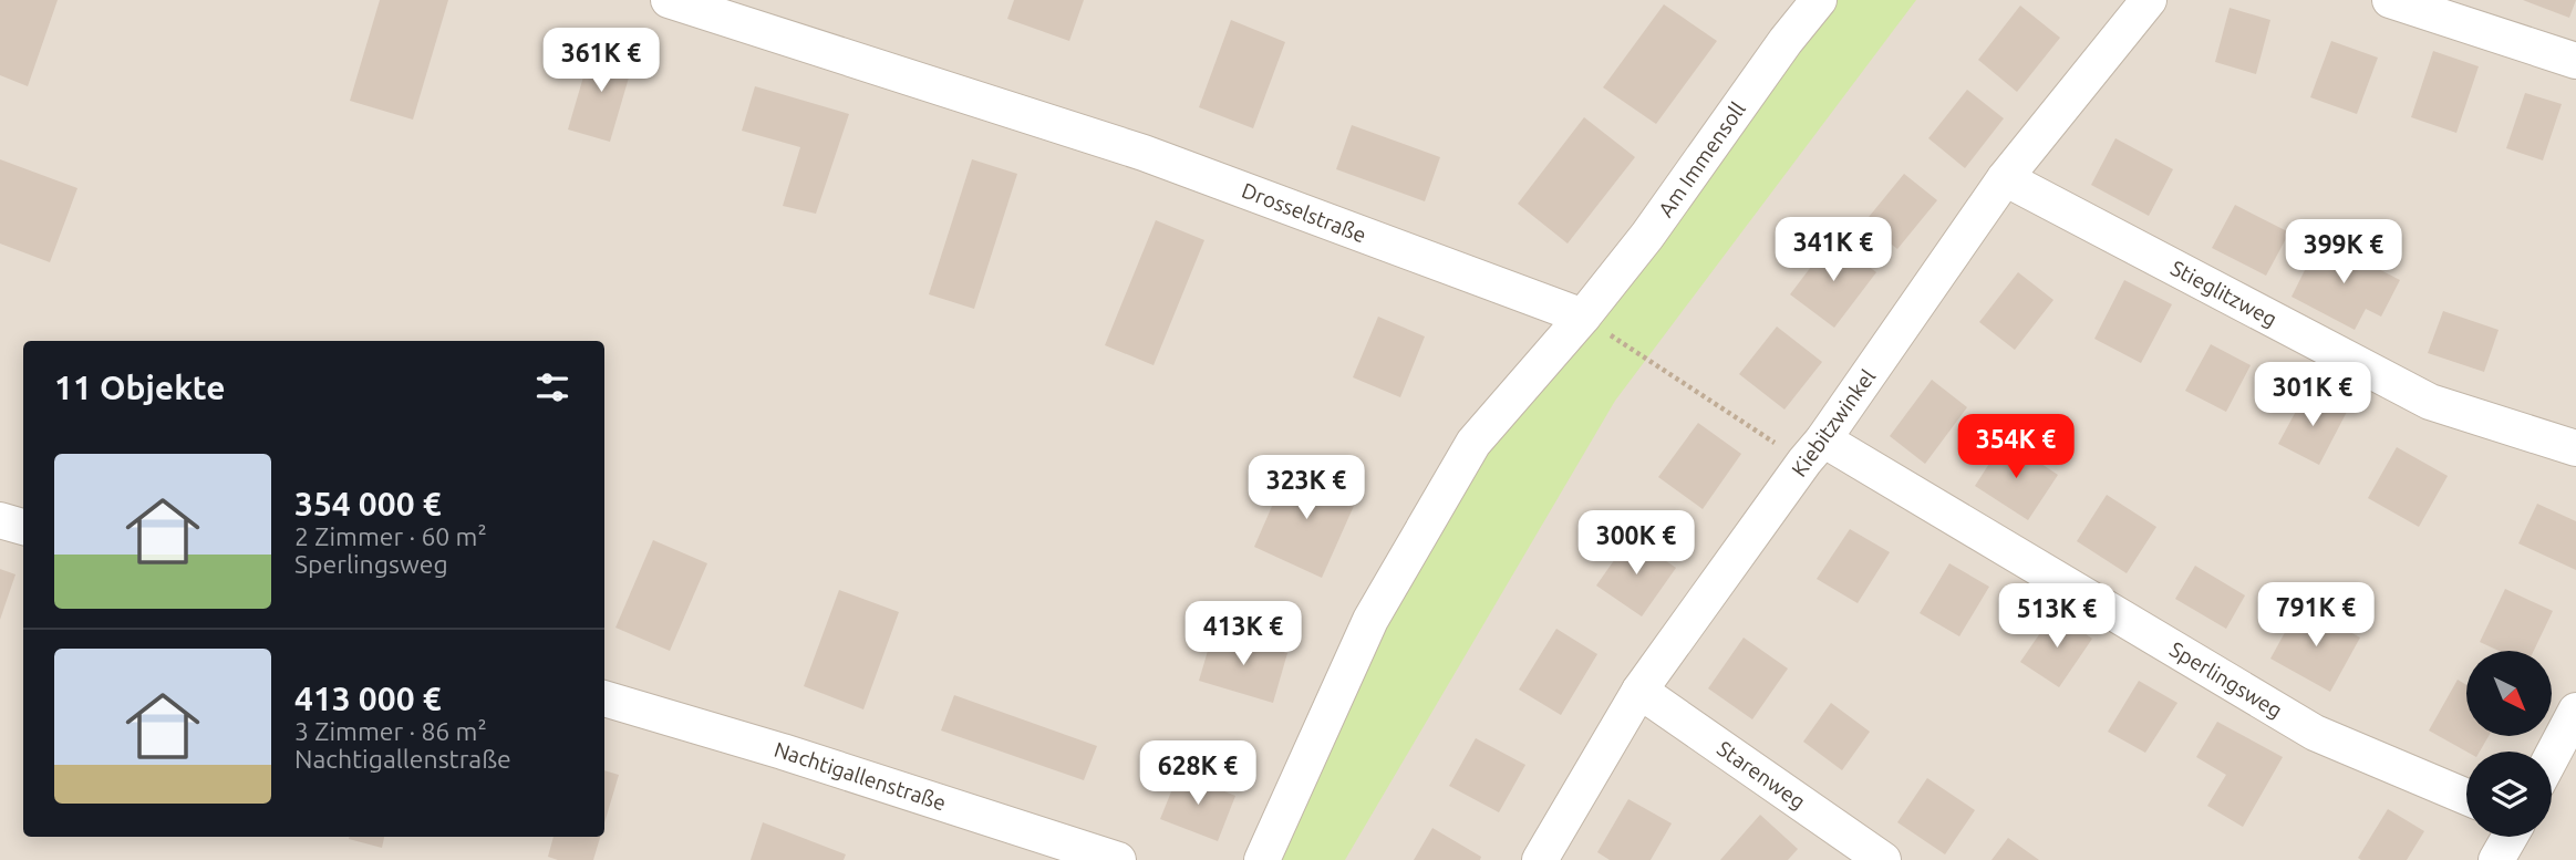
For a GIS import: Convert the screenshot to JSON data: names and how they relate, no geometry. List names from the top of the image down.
{
  "streets": {
    "street": [
      "Am Immensoll",
      "Drosselstraße",
      "Stieglitzweg",
      "Kiebitzwinkel",
      "Sperlingsweg",
      "Starenweg",
      "Nachtigallenstraße"
    ]
  },
  "crossings": [
    ["Am Immensoll", "Drosselstraße"],
    ["Stieglitzweg", "Kiebitzwinkel"],
    ["Kiebitzwinkel", "Sperlingsweg"],
    ["Kiebitzwinkel", "Starenweg"]
  ],
  "north": "bottom right",
  "page": {
    "price": [
      "361K €",
      "341K €",
      "399K €",
      "301K €",
      "354K €",
      "323K €",
      "300K €",
      "791K €",
      "513K €",
      "413K €",
      "628K €"
    ],
    "heading": "11 Objekte",
    "list": [
      {
        "name": "354 000 €",
        "note": "2 Zimmer · 60 m² · Sperlingsweg"
      },
      {
        "name": "413 000 €",
        "note": "3 Zimmer · 86 m² · Nachtigallenstraße"
      }
    ]
  }
}
